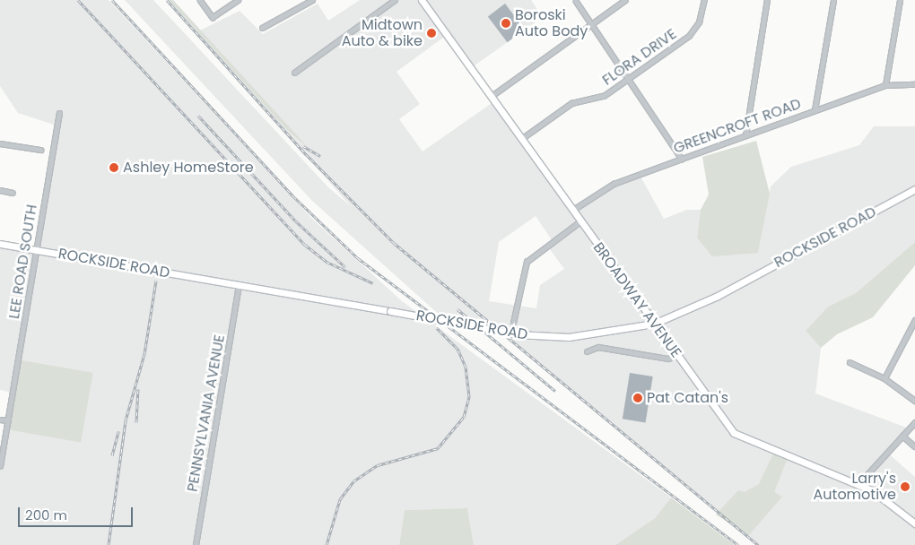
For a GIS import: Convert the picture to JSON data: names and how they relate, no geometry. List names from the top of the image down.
{
  "streets": {
    "main road": ["ROCKSIDE ROAD", "BROADWAY AVENUE"],
    "street": [
      "FLORA DRIVE",
      "GREENCROFT ROAD",
      "LEE ROAD SOUTH",
      "PENNSYLVANIA AVENUE"
    ]
  },
  "crossings": [
    ["FLORA DRIVE", "BROADWAY AVENUE"],
    ["GREENCROFT ROAD", "BROADWAY AVENUE"],
    ["ROCKSIDE ROAD", "LEE ROAD SOUTH"],
    ["ROCKSIDE ROAD", "BROADWAY AVENUE"],
    ["ROCKSIDE ROAD", "PENNSYLVANIA AVENUE"]
  ],
  "places": [
    "Boroski Auto Body",
    "Midtown Auto & bike",
    "Ashley HomeStore",
    "Pat Catan's",
    "Larry's Automotive"
  ],
  "scale_bar": "200 m"
}
